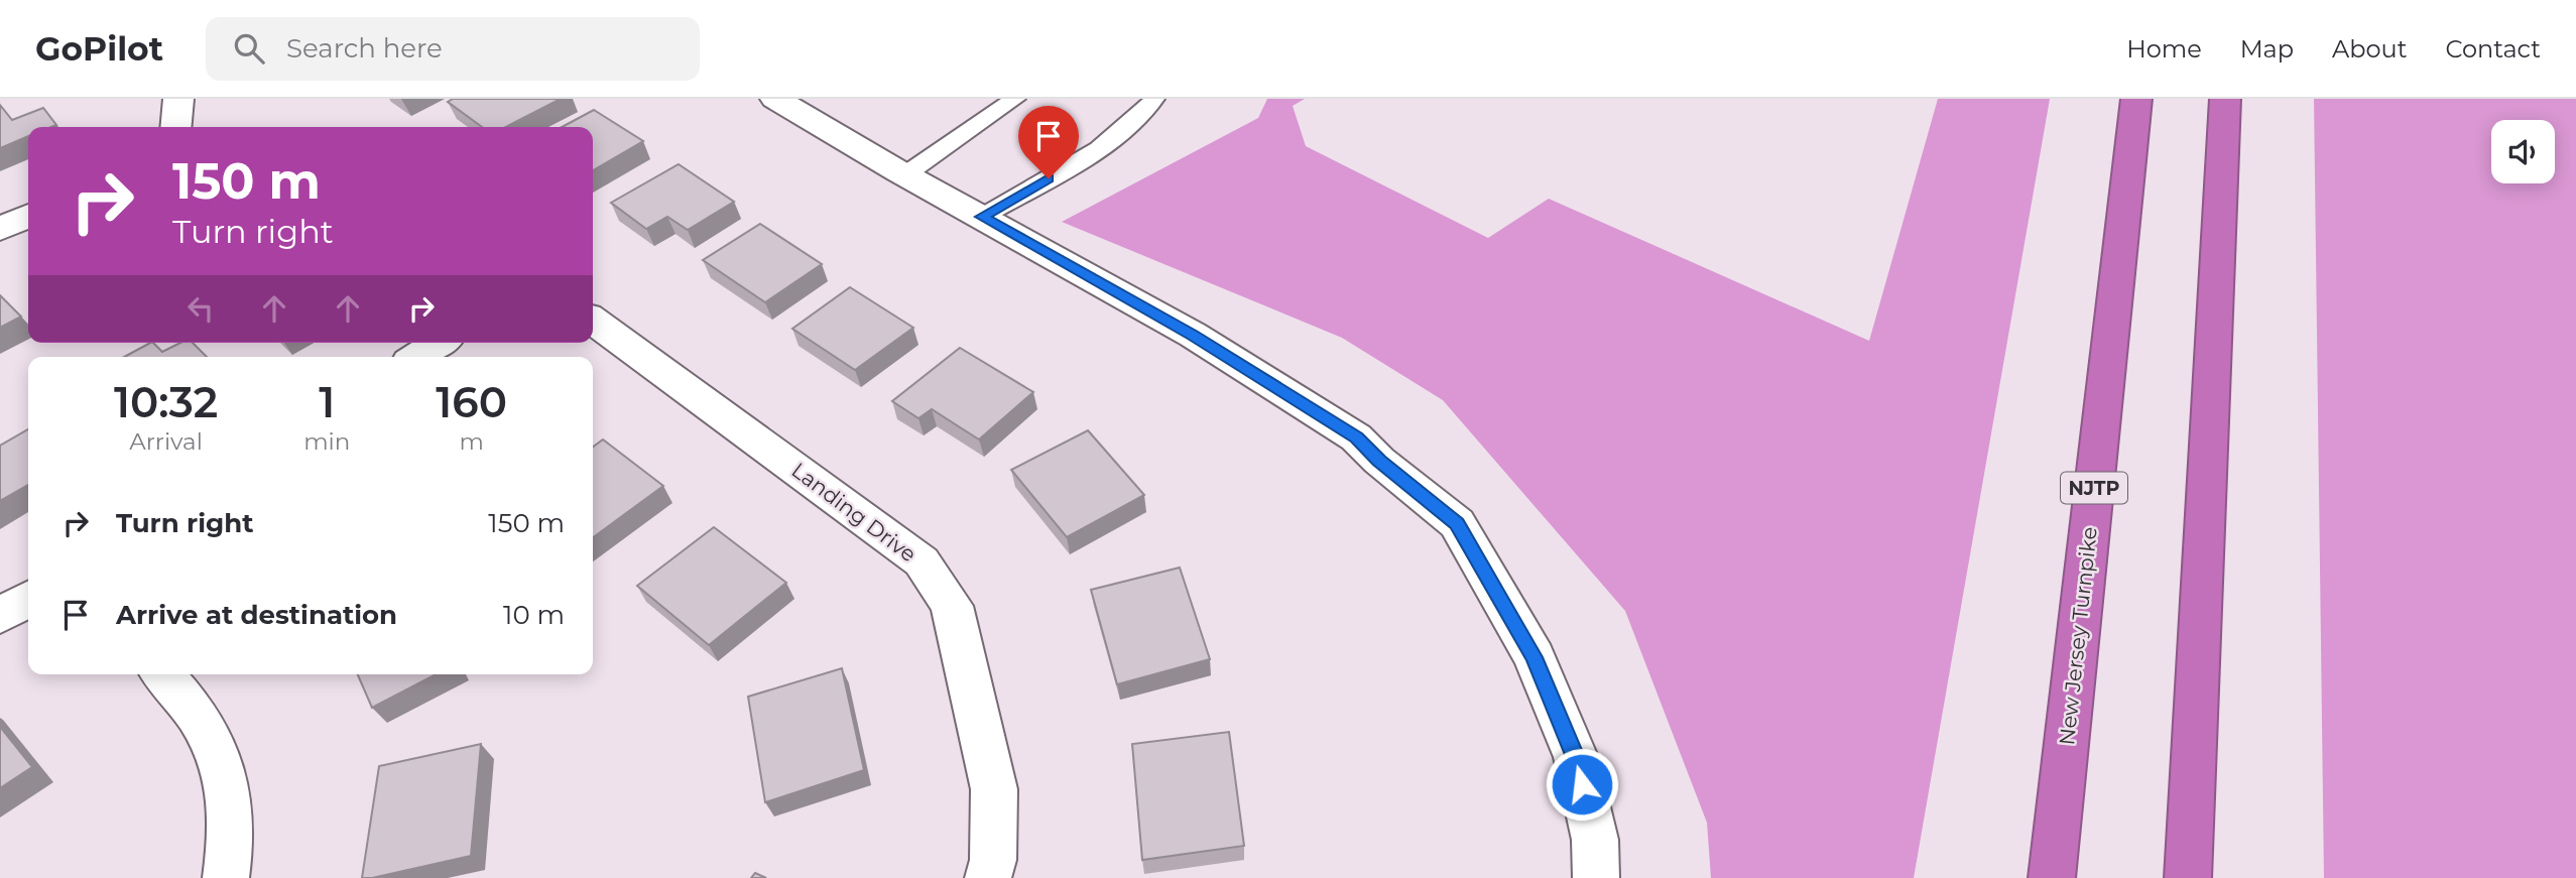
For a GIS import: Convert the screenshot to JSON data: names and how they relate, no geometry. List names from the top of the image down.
{
  "streets": {
    "highway": ["NJTP", "New Jersey Turnpike"],
    "street": ["Landing Drive"]
  },
  "page": {
    "header": "GoPilot",
    "search": "Search here",
    "nav": [
      "Home",
      "Map",
      "About",
      "Contact"
    ],
    "turn": ["150 m", "Turn right"],
    "eta": [
      "10:32",
      "Arrival",
      "1",
      "min",
      "160",
      "m"
    ],
    "list": [
      {
        "name": "Turn right",
        "value": "150 m"
      },
      {
        "name": "Arrive at destination",
        "value": "10 m"
      }
    ]
  }
}
